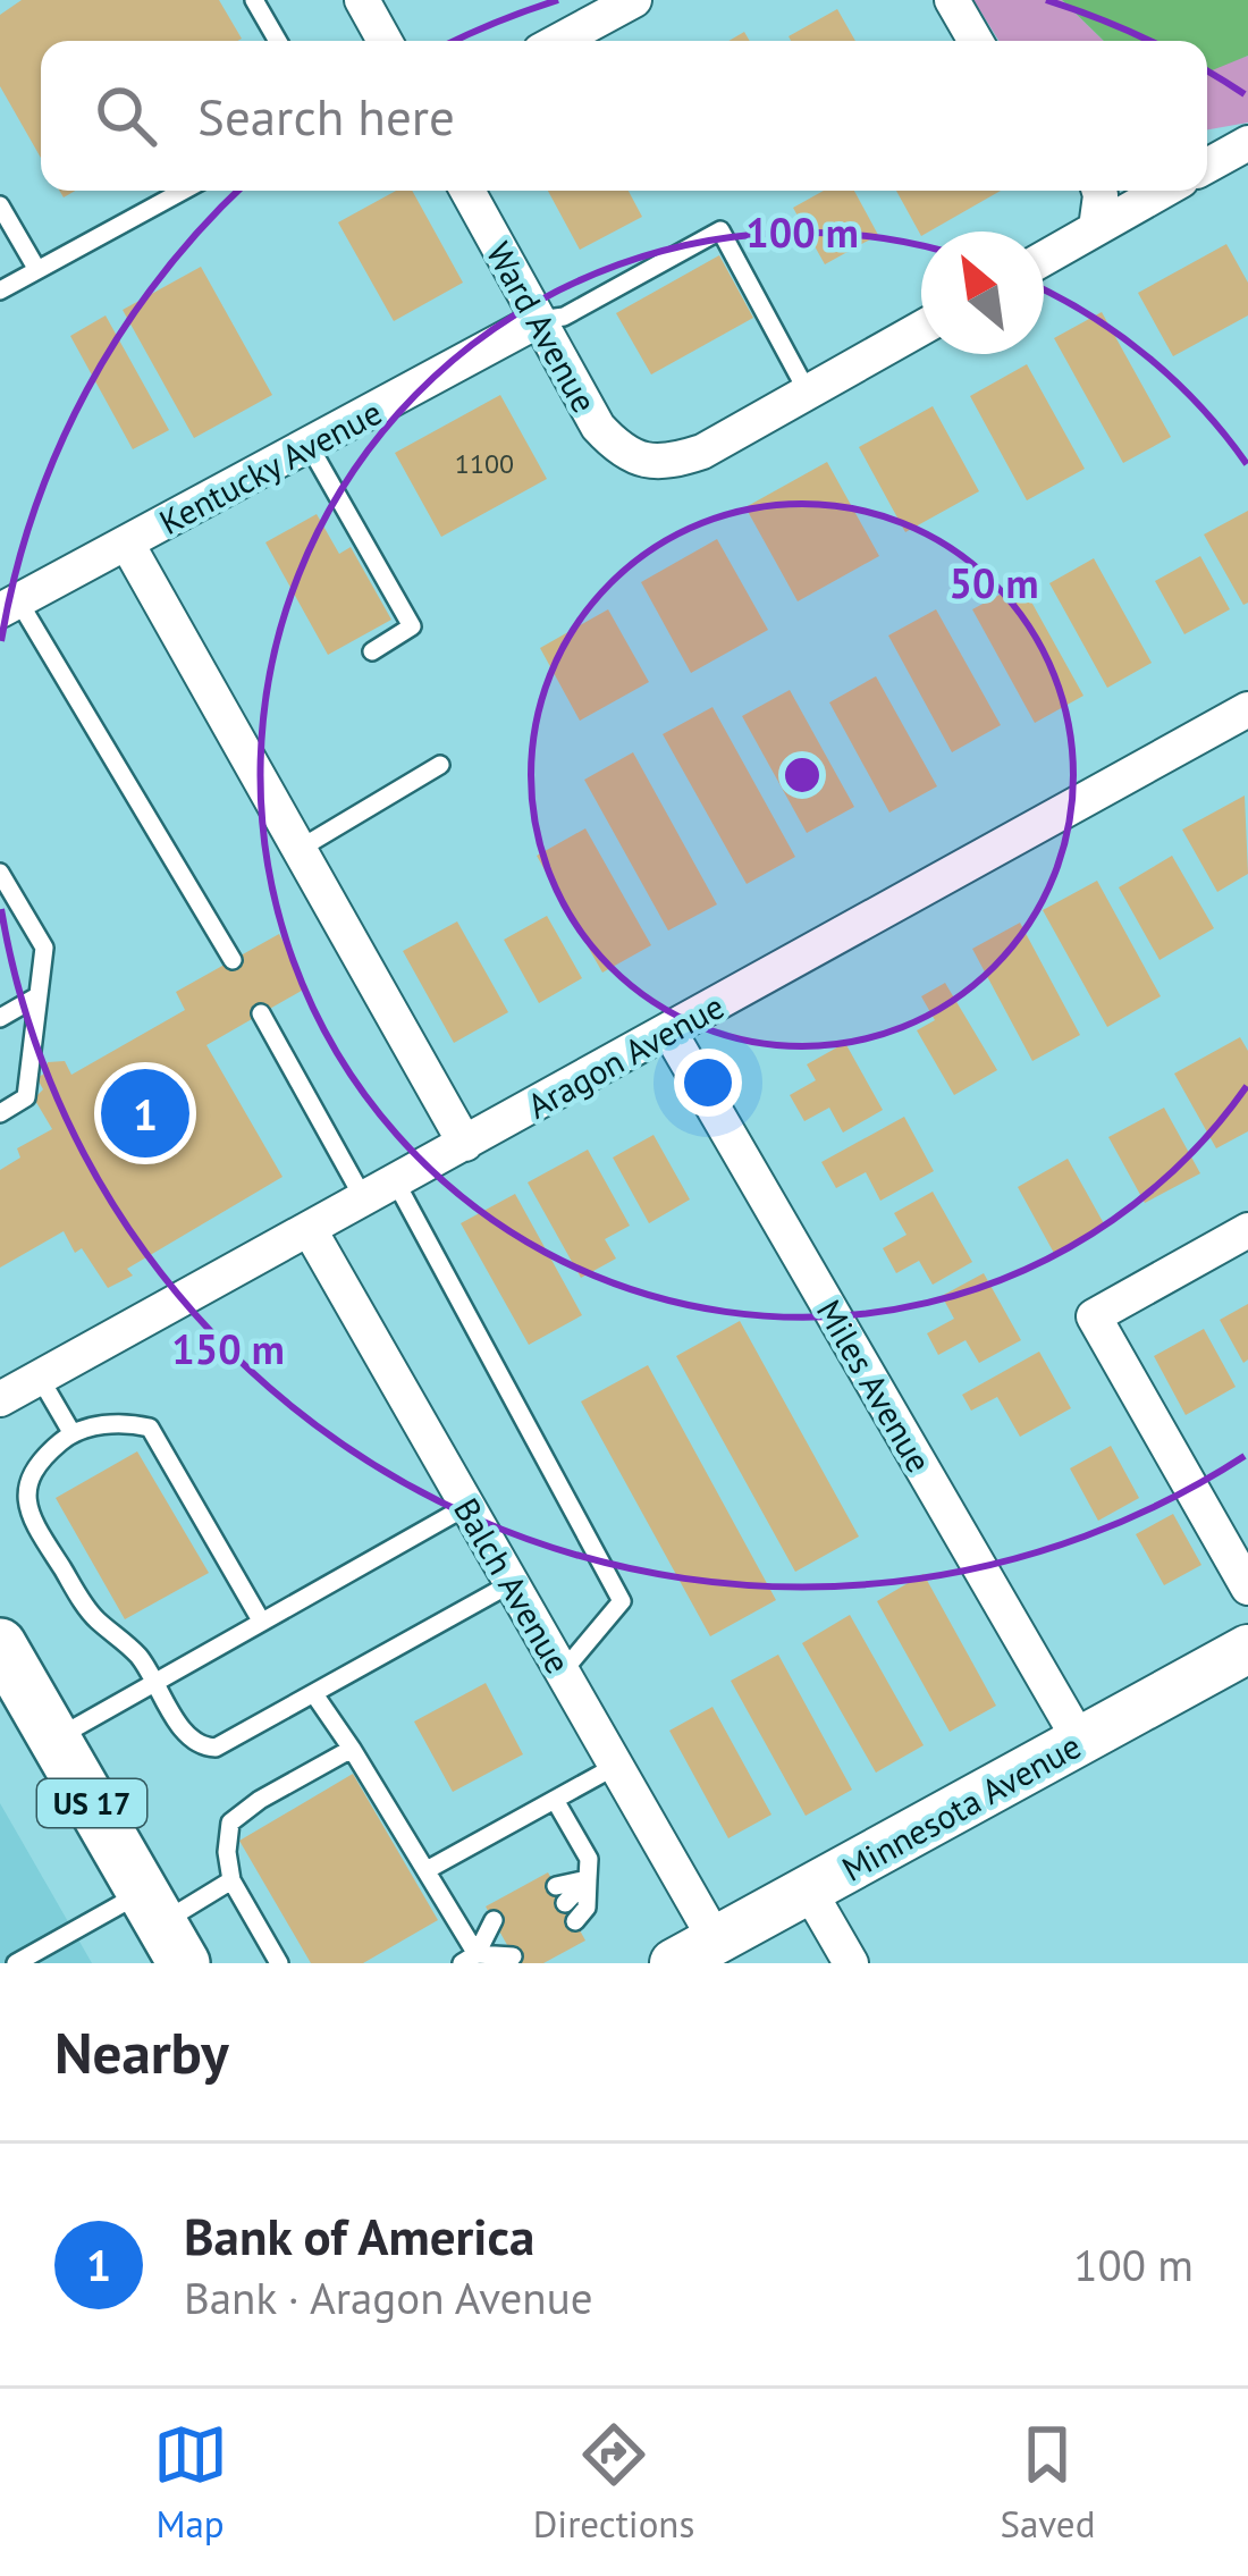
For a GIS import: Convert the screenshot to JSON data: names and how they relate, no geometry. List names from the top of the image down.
{
  "streets": {
    "main road": ["US 17"],
    "street": [
      "Ward Avenue",
      "Kentucky Avenue",
      "Aragon Avenue",
      "Miles Avenue",
      "Balch Avenue",
      "Minnesota Avenue"
    ]
  },
  "crossings": [
    ["Ward Avenue", "Kentucky Avenue"],
    ["Aragon Avenue", "Miles Avenue"],
    ["Aragon Avenue", "Balch Avenue"],
    ["Miles Avenue", "Minnesota Avenue"],
    ["Balch Avenue", "Minnesota Avenue"]
  ],
  "house_numbers": ["1100"],
  "north": "top left",
  "page": {
    "search": "Search here",
    "pins": "1",
    "heading": "Nearby",
    "list": [
      {
        "mark": "1",
        "name": "Bank of America",
        "note": "Bank · Aragon Avenue",
        "value": "100 m"
      }
    ],
    "nav": ["Map", "Directions", "Saved"]
  },
  "rings": ["100 m", "50 m", "150 m"]
}
